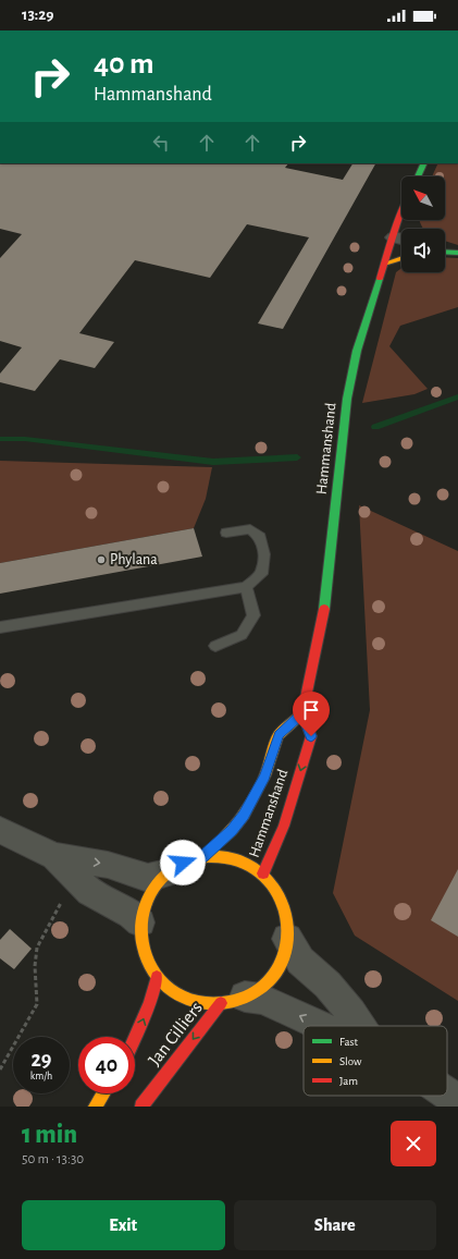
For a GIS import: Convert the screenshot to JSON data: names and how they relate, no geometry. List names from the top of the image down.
{
  "streets": {
    "street": ["Hammanshand", "Jan Cilliers"]
  },
  "crossings": [
    ["Hammanshand", "Jan Cilliers"]
  ],
  "places": ["Phylana"],
  "legend": ["Fast", "Slow", "Jam"],
  "north": "top left",
  "page": {
    "status": "13:29",
    "turn": ["40 m", "Hammanshand"],
    "speed": "29 km/h",
    "limit": "40",
    "heading": ["1 min", "50 m · 13:30"],
    "buttons": ["Exit", "Share"]
  }
}
